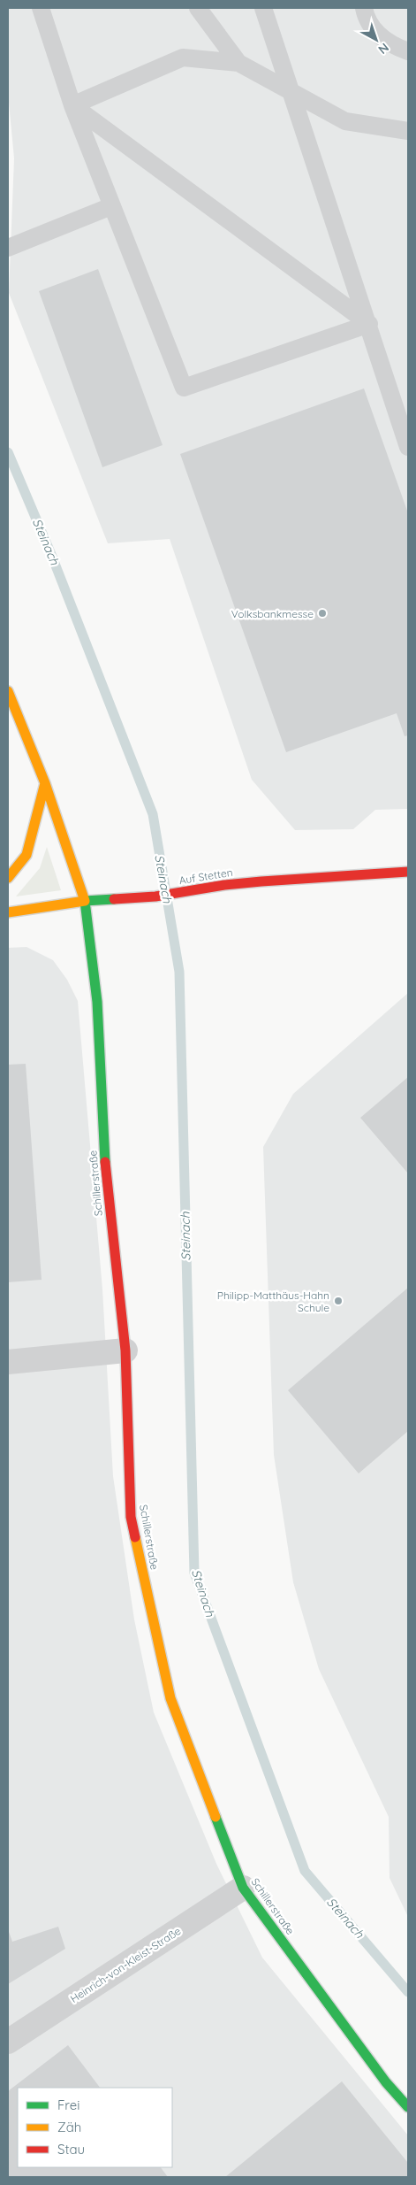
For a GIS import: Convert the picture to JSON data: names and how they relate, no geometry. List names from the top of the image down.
{
  "streets": {
    "street": ["Auf Stetten", "Schillerstraße", "Heinrich-von-Kleist-Straße"]
  },
  "crossings": [
    ["Auf Stetten", "Schillerstraße"],
    ["Schillerstraße", "Heinrich-von-Kleist-Straße"]
  ],
  "water": ["Steinach"],
  "places": ["Volksbankmesse", "Philipp-Matthäus-Hahn Schule"],
  "legend": ["Frei", "Zäh", "Stau"],
  "north": "bottom right"
}
